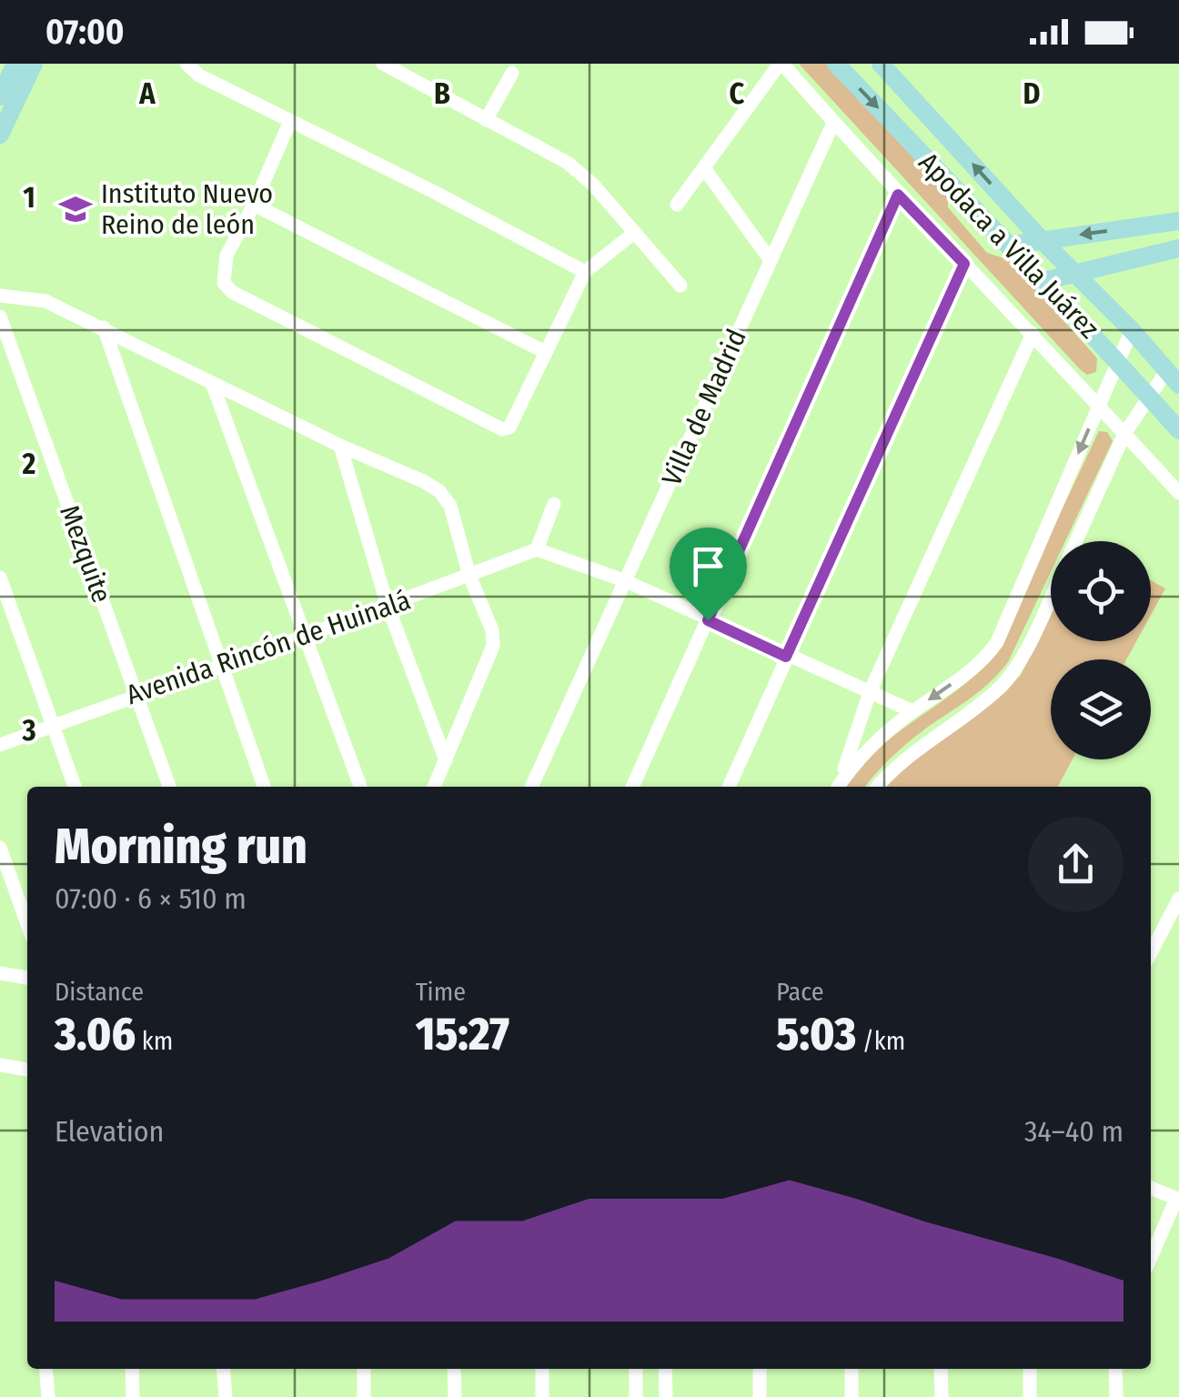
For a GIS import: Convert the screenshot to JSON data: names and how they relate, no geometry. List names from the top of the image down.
{
  "streets": {
    "main road": ["Apodaca a Villa Juárez"],
    "street": ["Villa de Madrid", "Mezquite", "Avenida Rincón de Huinalá"]
  },
  "crossings": [
    ["Mezquite", "Avenida Rincón de Huinalá"]
  ],
  "places": {
    "school or university": ["Instituto Nuevo Reino de león"]
  },
  "page": {
    "status": "07:00",
    "heading": ["Morning run", "07:00 · 6 × 510 m"],
    "stats": [
      ["Distance", "3.06 km"],
      ["Time", "15:27"],
      ["Pace", "5:03 /km"]
    ],
    "chart": ["Elevation", "34–40 m"]
  },
  "grid": {
    "columns": [
      "A",
      "B",
      "C",
      "D"
    ],
    "rows": ["1", "2", "3"]
  }
}
